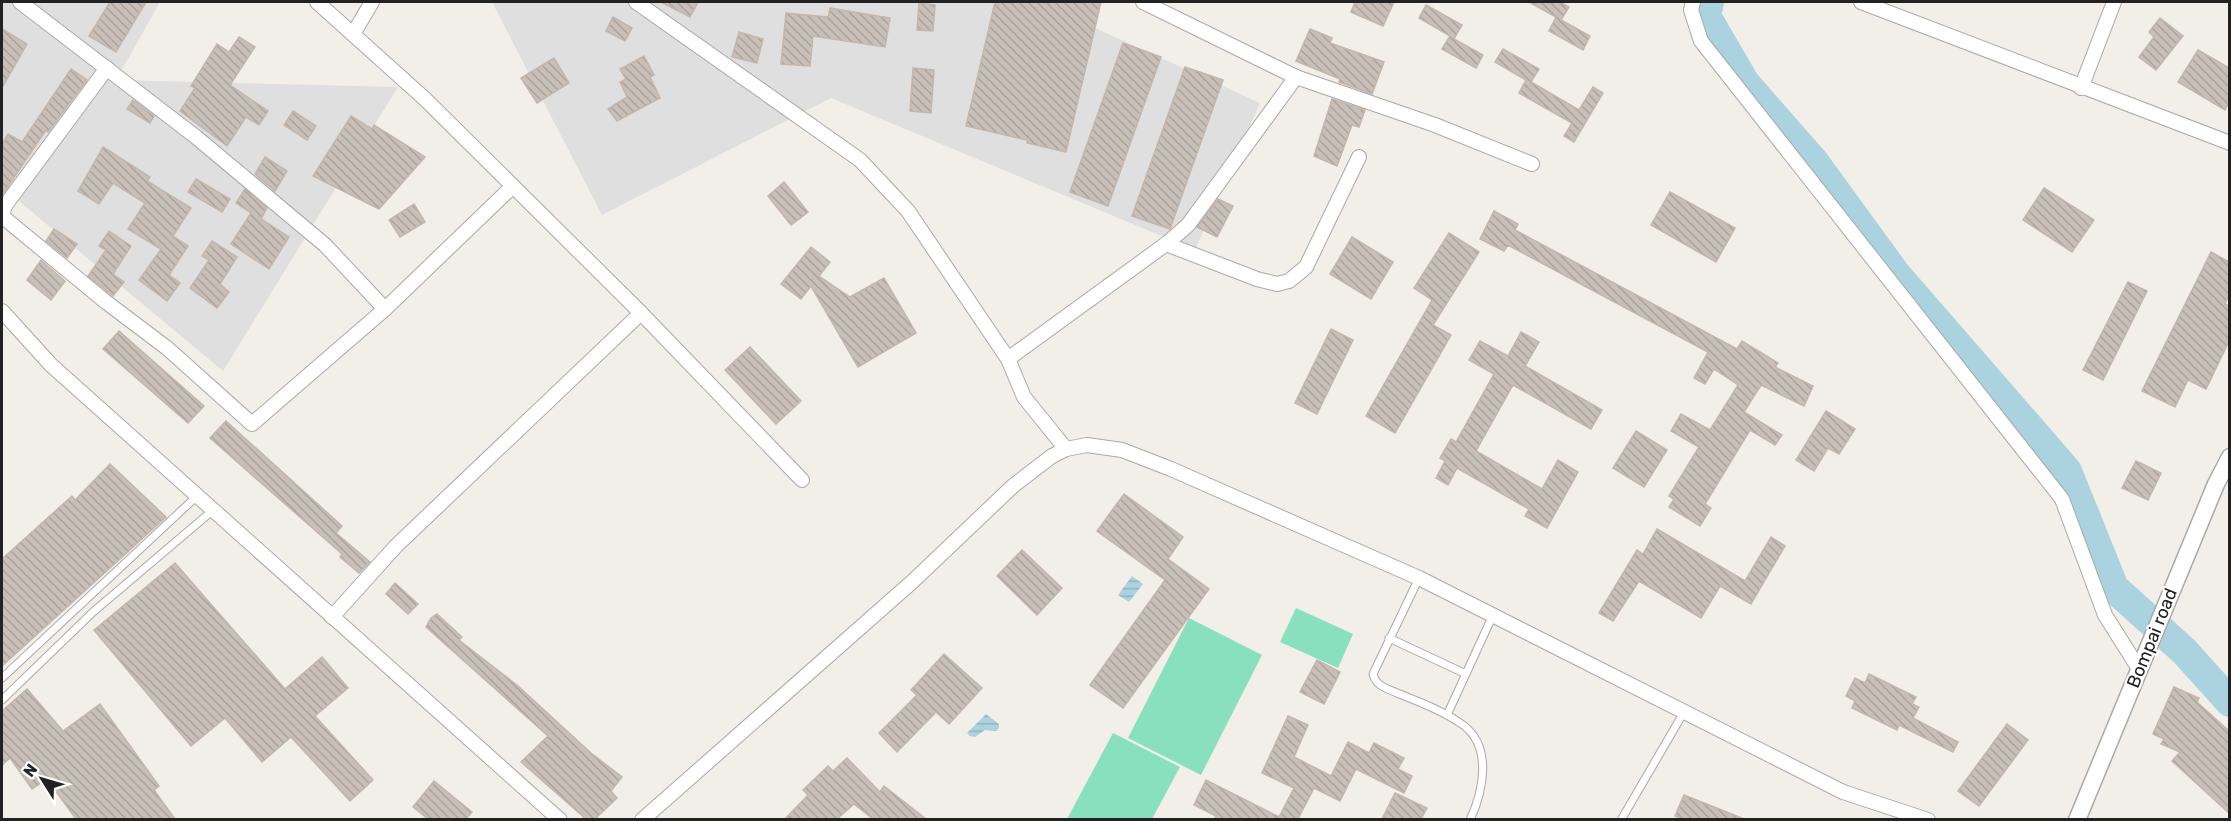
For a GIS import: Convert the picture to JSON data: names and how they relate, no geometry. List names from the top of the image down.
{
  "streets": {
    "street": ["Bompai road"]
  },
  "north": "top left"
}
